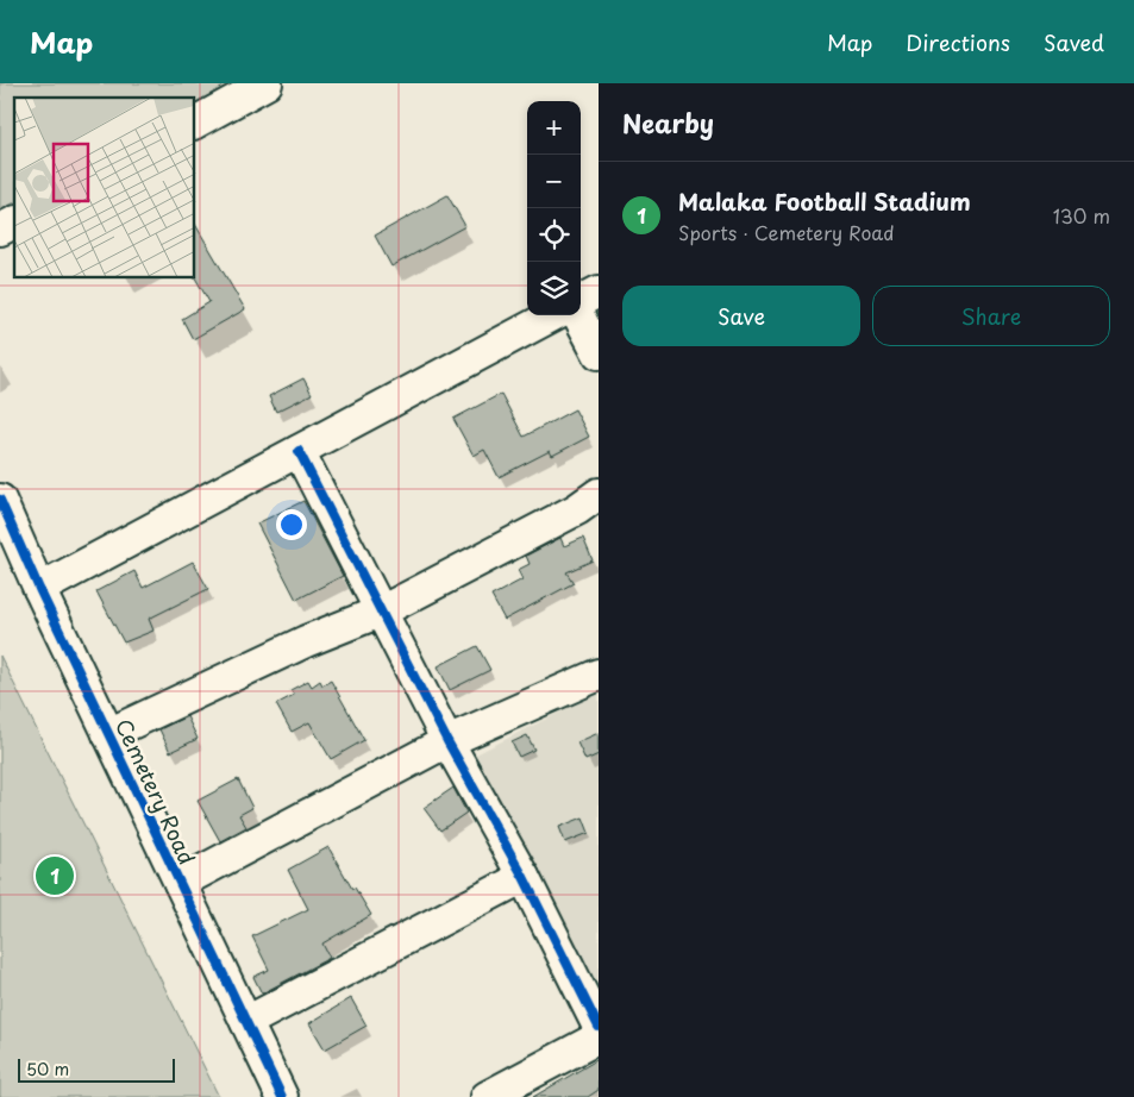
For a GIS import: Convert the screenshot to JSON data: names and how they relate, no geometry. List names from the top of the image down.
{
  "streets": {
    "street": ["Cemetery Road"]
  },
  "scale_bar": "50 m",
  "page": {
    "header": "Map",
    "nav": ["Map", "Directions", "Saved"],
    "heading": "Nearby",
    "map_buttons": ["+", "−"],
    "list": [
      {
        "mark": "1",
        "name": "Malaka Football Stadium",
        "note": "Sports · Cemetery Road",
        "value": "130 m"
      }
    ],
    "buttons": ["Save", "Share"],
    "pins": "1",
    "scale": "50 m"
  }
}
